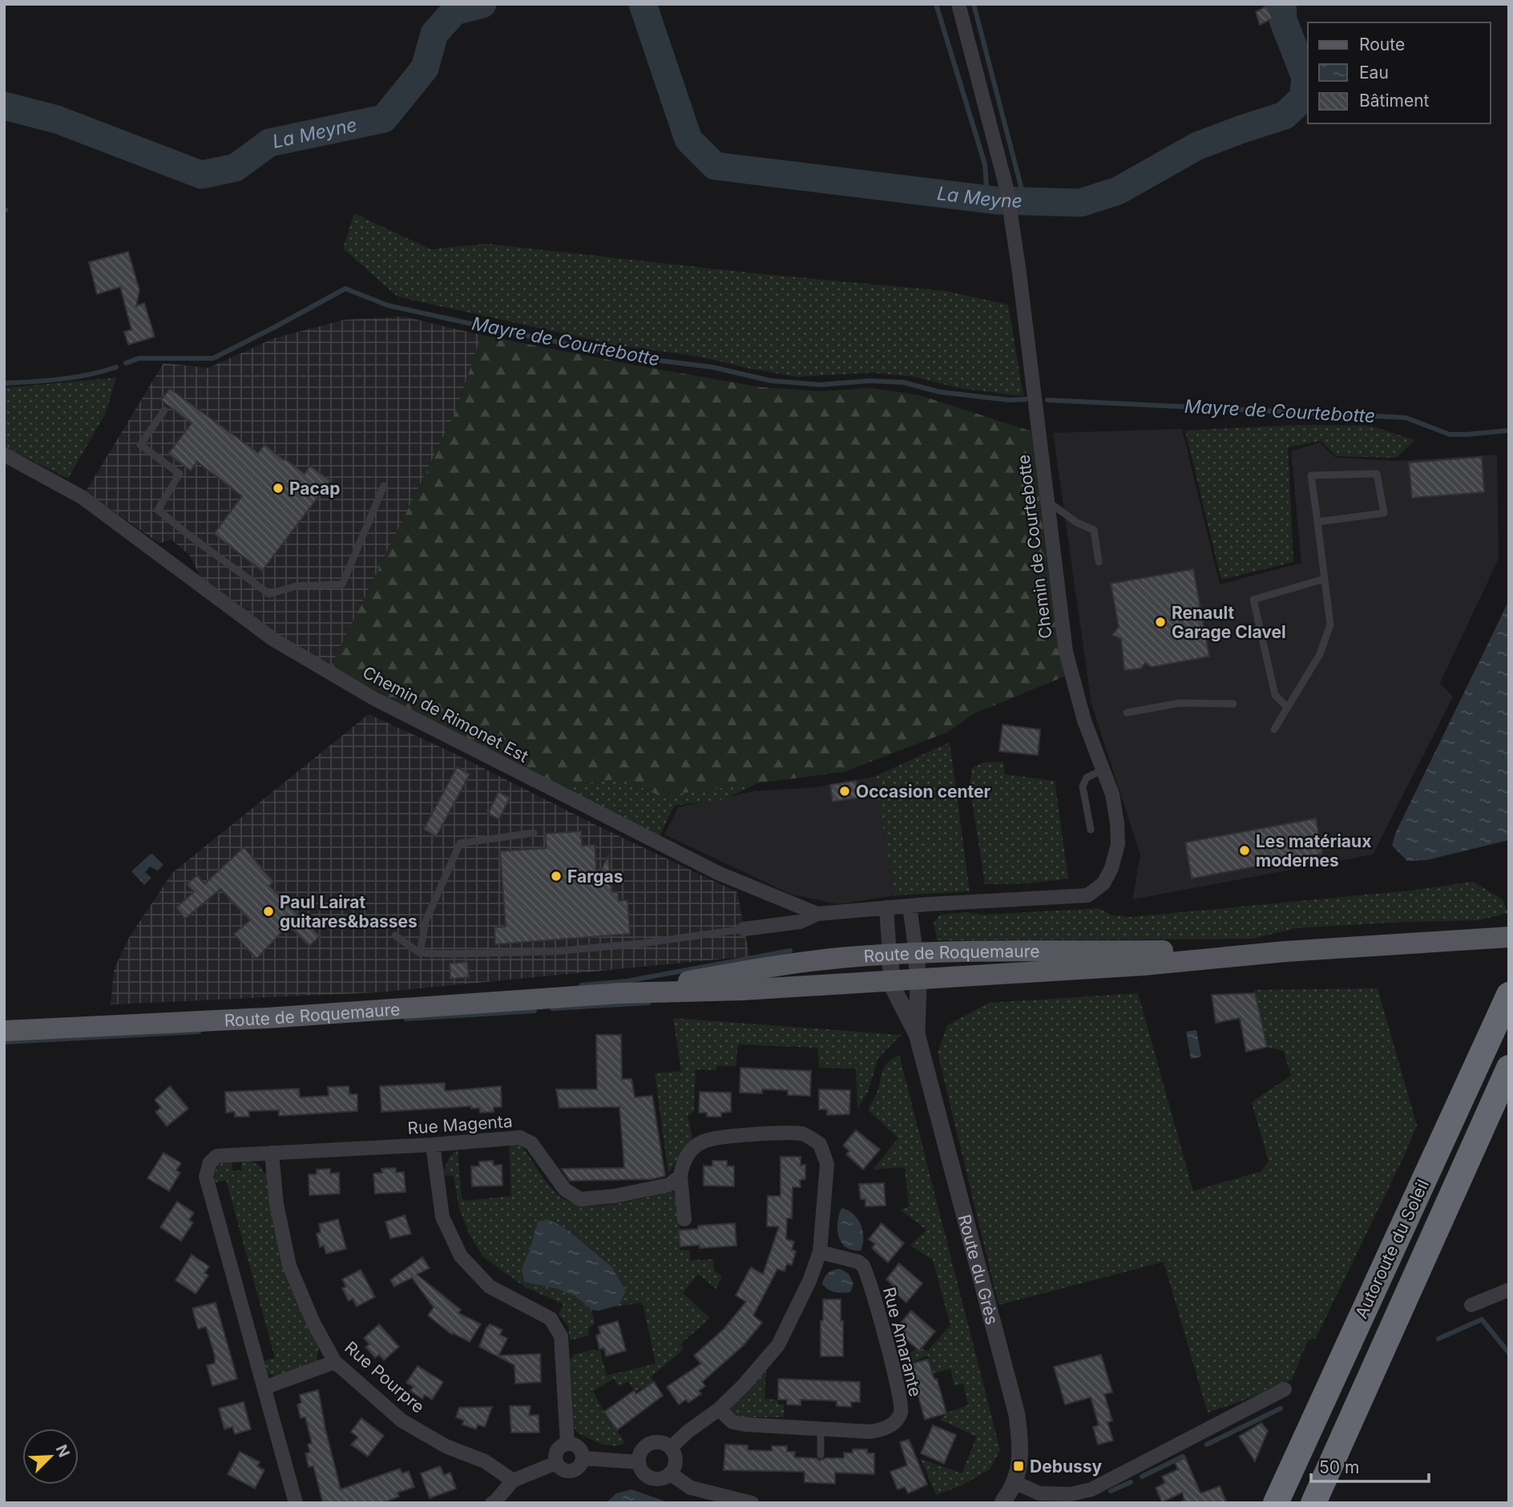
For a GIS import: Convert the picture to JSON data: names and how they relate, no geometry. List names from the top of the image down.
{
  "streets": {
    "highway": ["Autoroute du Soleil"],
    "main road": ["Route de Roquemaure"],
    "street": [
      "Chemin de Courtebotte",
      "Chemin de Rimonet Est",
      "Rue Magenta",
      "Route du Grès",
      "Rue Amarante",
      "Rue Pourpre"
    ]
  },
  "crossings": [
    ["Chemin de Courtebotte", "Chemin de Rimonet Est"],
    ["Rue Magenta", "Rue Pourpre"]
  ],
  "water": ["La Meyne", "Mayre de Courtebotte"],
  "places": {
    "other": [
      "Pacap",
      "Renault Garage Clavel",
      "Occasion center",
      "Les matériaux modernes",
      "Fargas",
      "Paul Lairat guitares&basses"
    ],
    "transit": ["Debussy"]
  },
  "legend": ["Route", "Eau", "Bâtiment"],
  "scale_bar": "50 m",
  "north": "top right"
}
